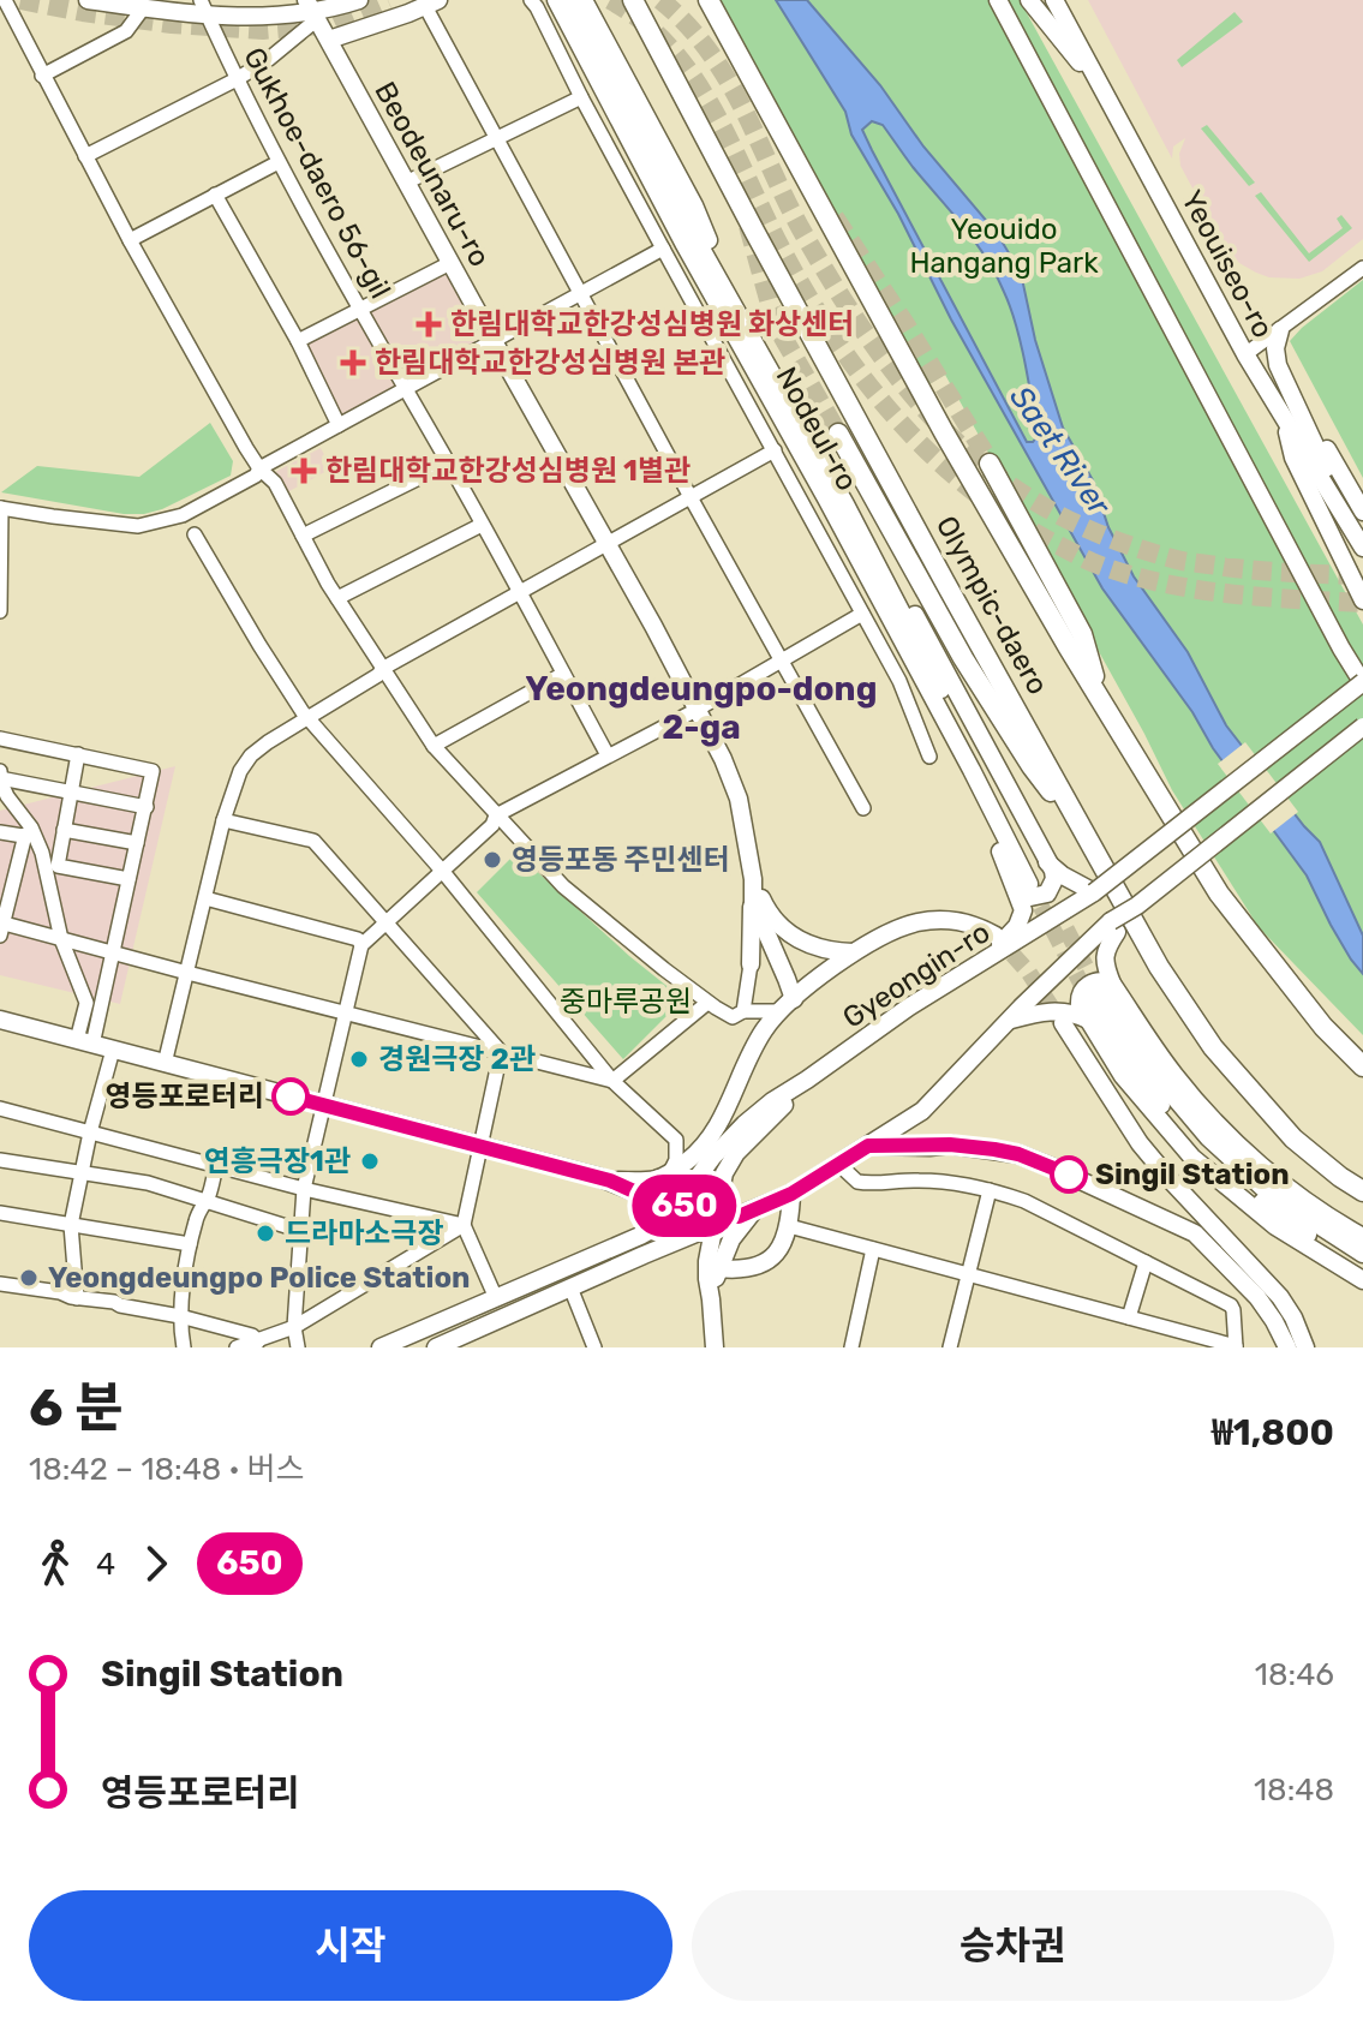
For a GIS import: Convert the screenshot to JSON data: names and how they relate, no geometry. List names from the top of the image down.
{
  "streets": {
    "highway": ["Olympic-daero"],
    "main road": [
      "Beodeunaru-ro",
      "Yeouiseo-ro",
      "Nodeul-ro",
      "Gyeongin-ro"
    ],
    "street": ["Gukhoe-daero 56-gil"]
  },
  "districts": ["Yeongdeungpo-dong 2-ga"],
  "water": ["Saet River"],
  "parks": ["Yeouido Hangang Park", "중마루공원"],
  "places": {
    "health": ["한림대학교한강성심병원 화상센터", "한림대학교한강성심병원 본관", "한림대학교한강성심병원 1별관"],
    "other": [
      "영등포동 주민센터",
      "경원극장 2관",
      "영등포로터리",
      "연흥극장1관",
      "Singil Station",
      "드라마소극장",
      "Yeongdeungpo Police Station"
    ]
  },
  "lines": ["bus line 650"],
  "page": {
    "on_map": "650",
    "heading": ["6 분", "18:42 – 18:48 · 버스", "₩1,800"],
    "legs": ["4", "650"],
    "list": [
      {
        "name": "Singil Station",
        "value": "18:46"
      },
      {
        "name": "영등포로터리",
        "value": "18:48"
      }
    ],
    "buttons": ["시작", "승차권"]
  }
}
